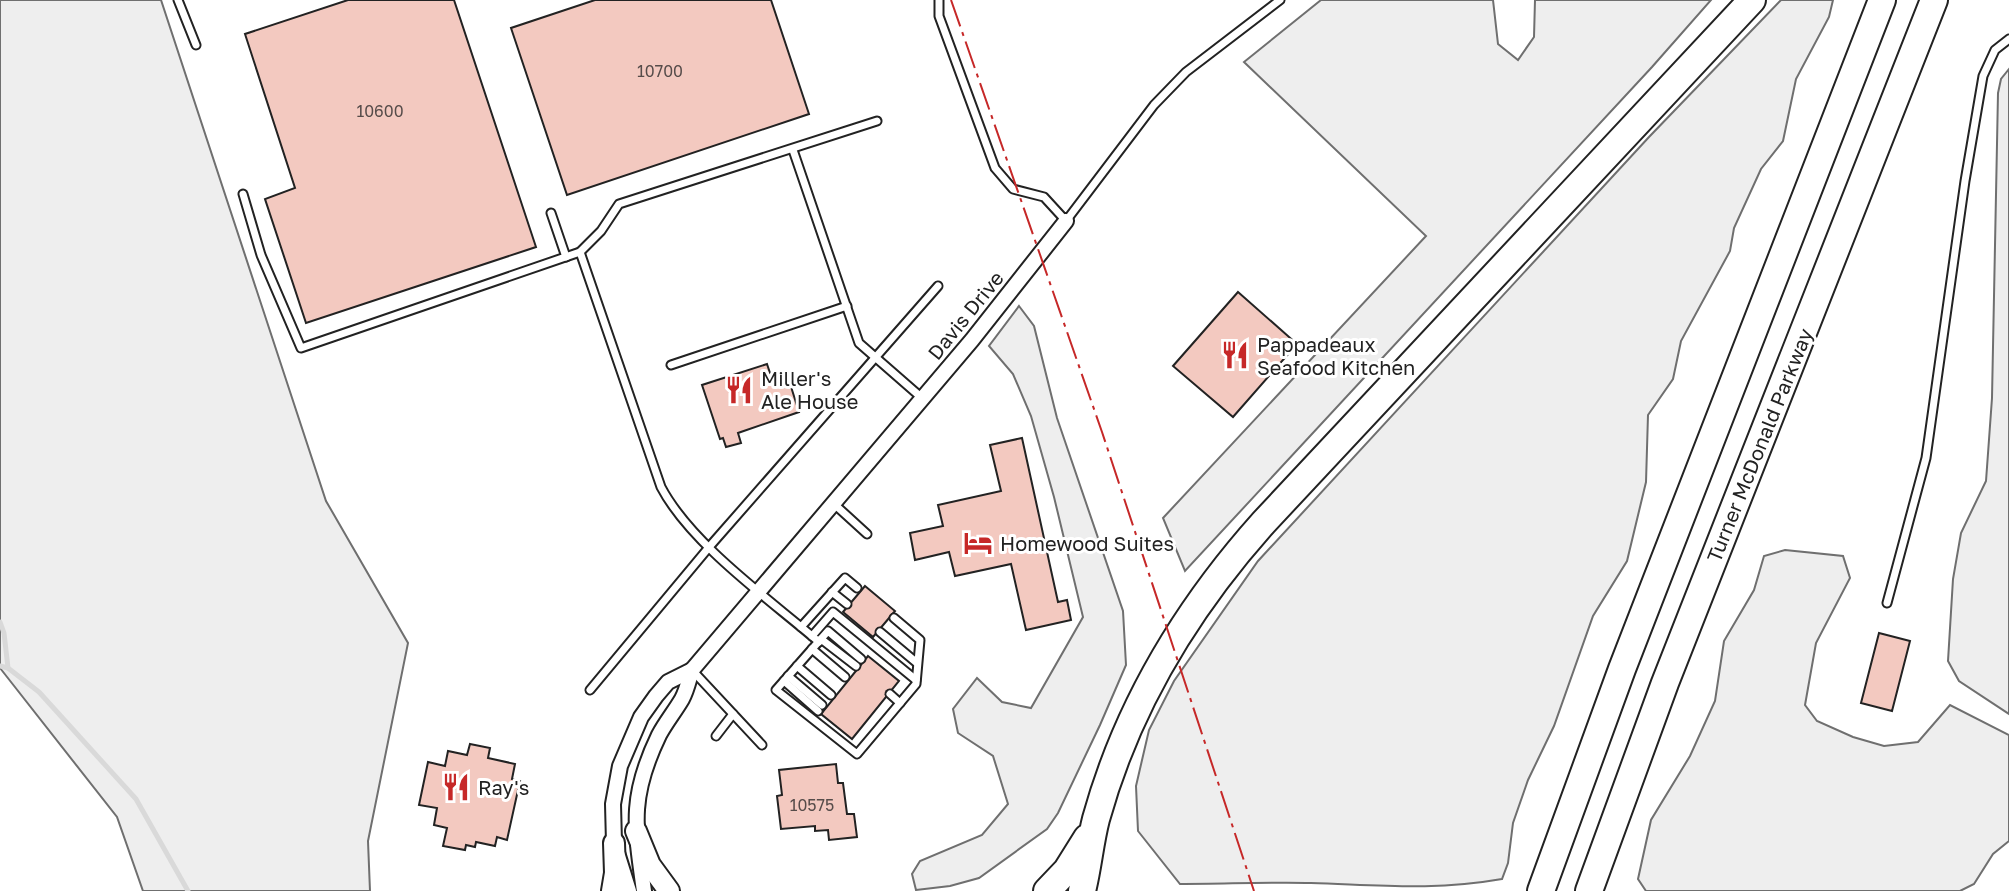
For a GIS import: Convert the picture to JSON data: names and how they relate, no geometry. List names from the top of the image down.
{
  "streets": {
    "highway": ["Turner McDonald Parkway"],
    "street": ["Davis Drive"]
  },
  "places": {
    "restaurant": ["Pappadeaux Seafood Kitchen", "Miller's Ale House", "Ray's"],
    "hotel": ["Homewood Suites"]
  },
  "house_numbers": ["10700", "10600", "10575"]
}
